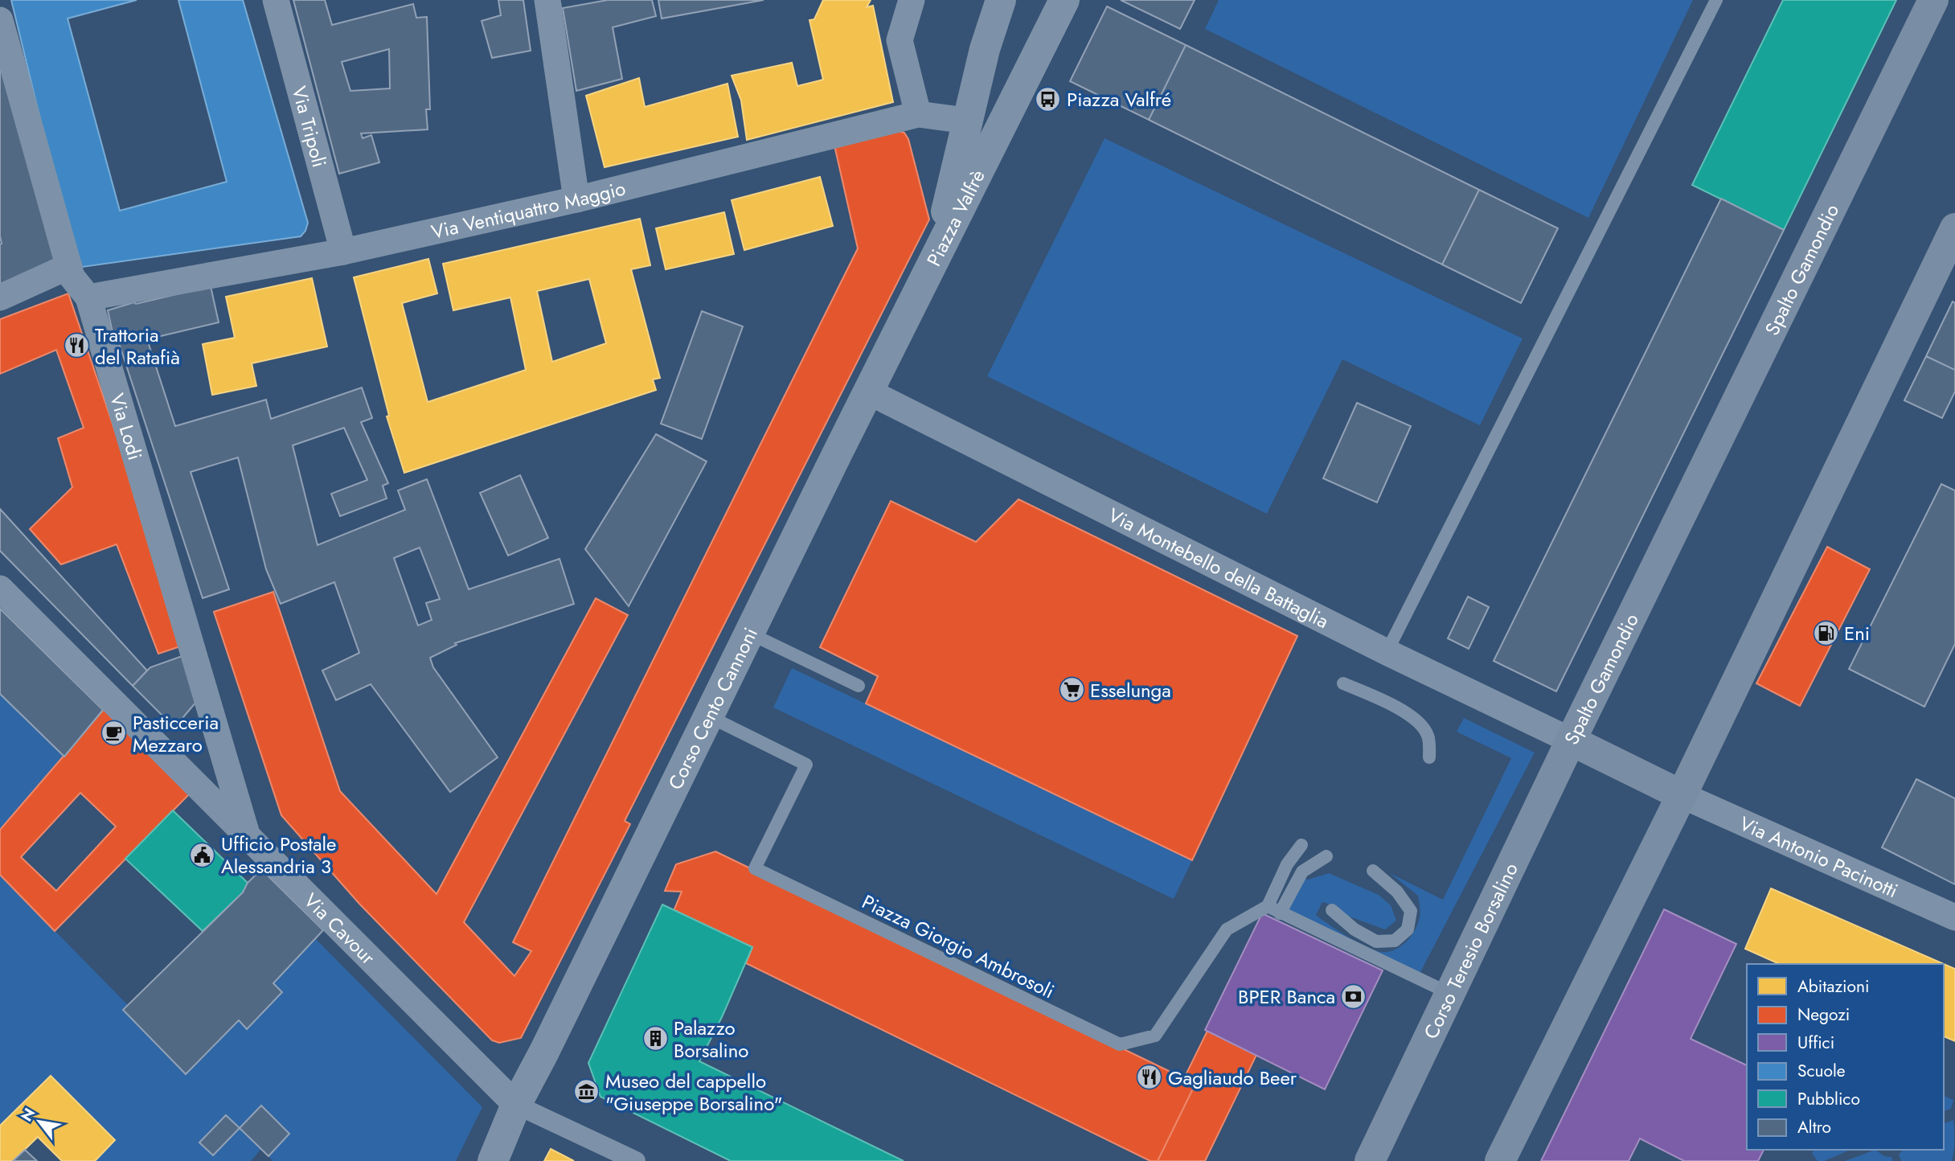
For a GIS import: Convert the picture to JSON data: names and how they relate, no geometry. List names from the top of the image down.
{
  "streets": {
    "main road": ["Spalto Gamondio", "Corso Teresio Borsalino"],
    "street": [
      "Via Tripoli",
      "Piazza Valfrè",
      "Via Ventiquattro Maggio",
      "Via Lodi",
      "Via Montebello della Battaglia",
      "Corso Cento Cannoni",
      "Via Antonio Pacinotti",
      "Via Cavour"
    ],
    "lane": ["Piazza Giorgio Ambrosoli"]
  },
  "crossings": [
    ["Via Tripoli", "Via Ventiquattro Maggio"],
    ["Piazza Valfrè", "Via Ventiquattro Maggio"],
    ["Piazza Valfrè", "Corso Cento Cannoni"],
    ["Via Ventiquattro Maggio", "Via Lodi"],
    ["Spalto Gamondio", "Via Montebello della Battaglia"],
    ["Spalto Gamondio", "Via Antonio Pacinotti"],
    ["Spalto Gamondio", "Corso Teresio Borsalino"],
    ["Via Lodi", "Via Cavour"],
    ["Via Montebello della Battaglia", "Corso Cento Cannoni"],
    ["Via Montebello della Battaglia", "Corso Teresio Borsalino"],
    ["Corso Cento Cannoni", "Via Cavour"],
    ["Corso Cento Cannoni", "Piazza Giorgio Ambrosoli"]
  ],
  "places": {
    "bus stop": ["Piazza Valfré"],
    "restaurant": ["Trattoria del Ratafià", "Gagliaudo Beer"],
    "fuel station": ["Eni"],
    "supermarket": ["Esselunga"],
    "cafe": ["Pasticceria Mezzaro"],
    "public building": ["Ufficio Postale Alessandria 3"],
    "bank": ["BPER Banca"],
    "building": ["Palazzo Borsalino"],
    "museum": ["Museo del cappello \"Giuseppe Borsalino\""]
  },
  "legend": [
    "Abitazioni",
    "Negozi",
    "Uffici",
    "Scuole",
    "Pubblico",
    "Altro"
  ],
  "north": "top left"
}
